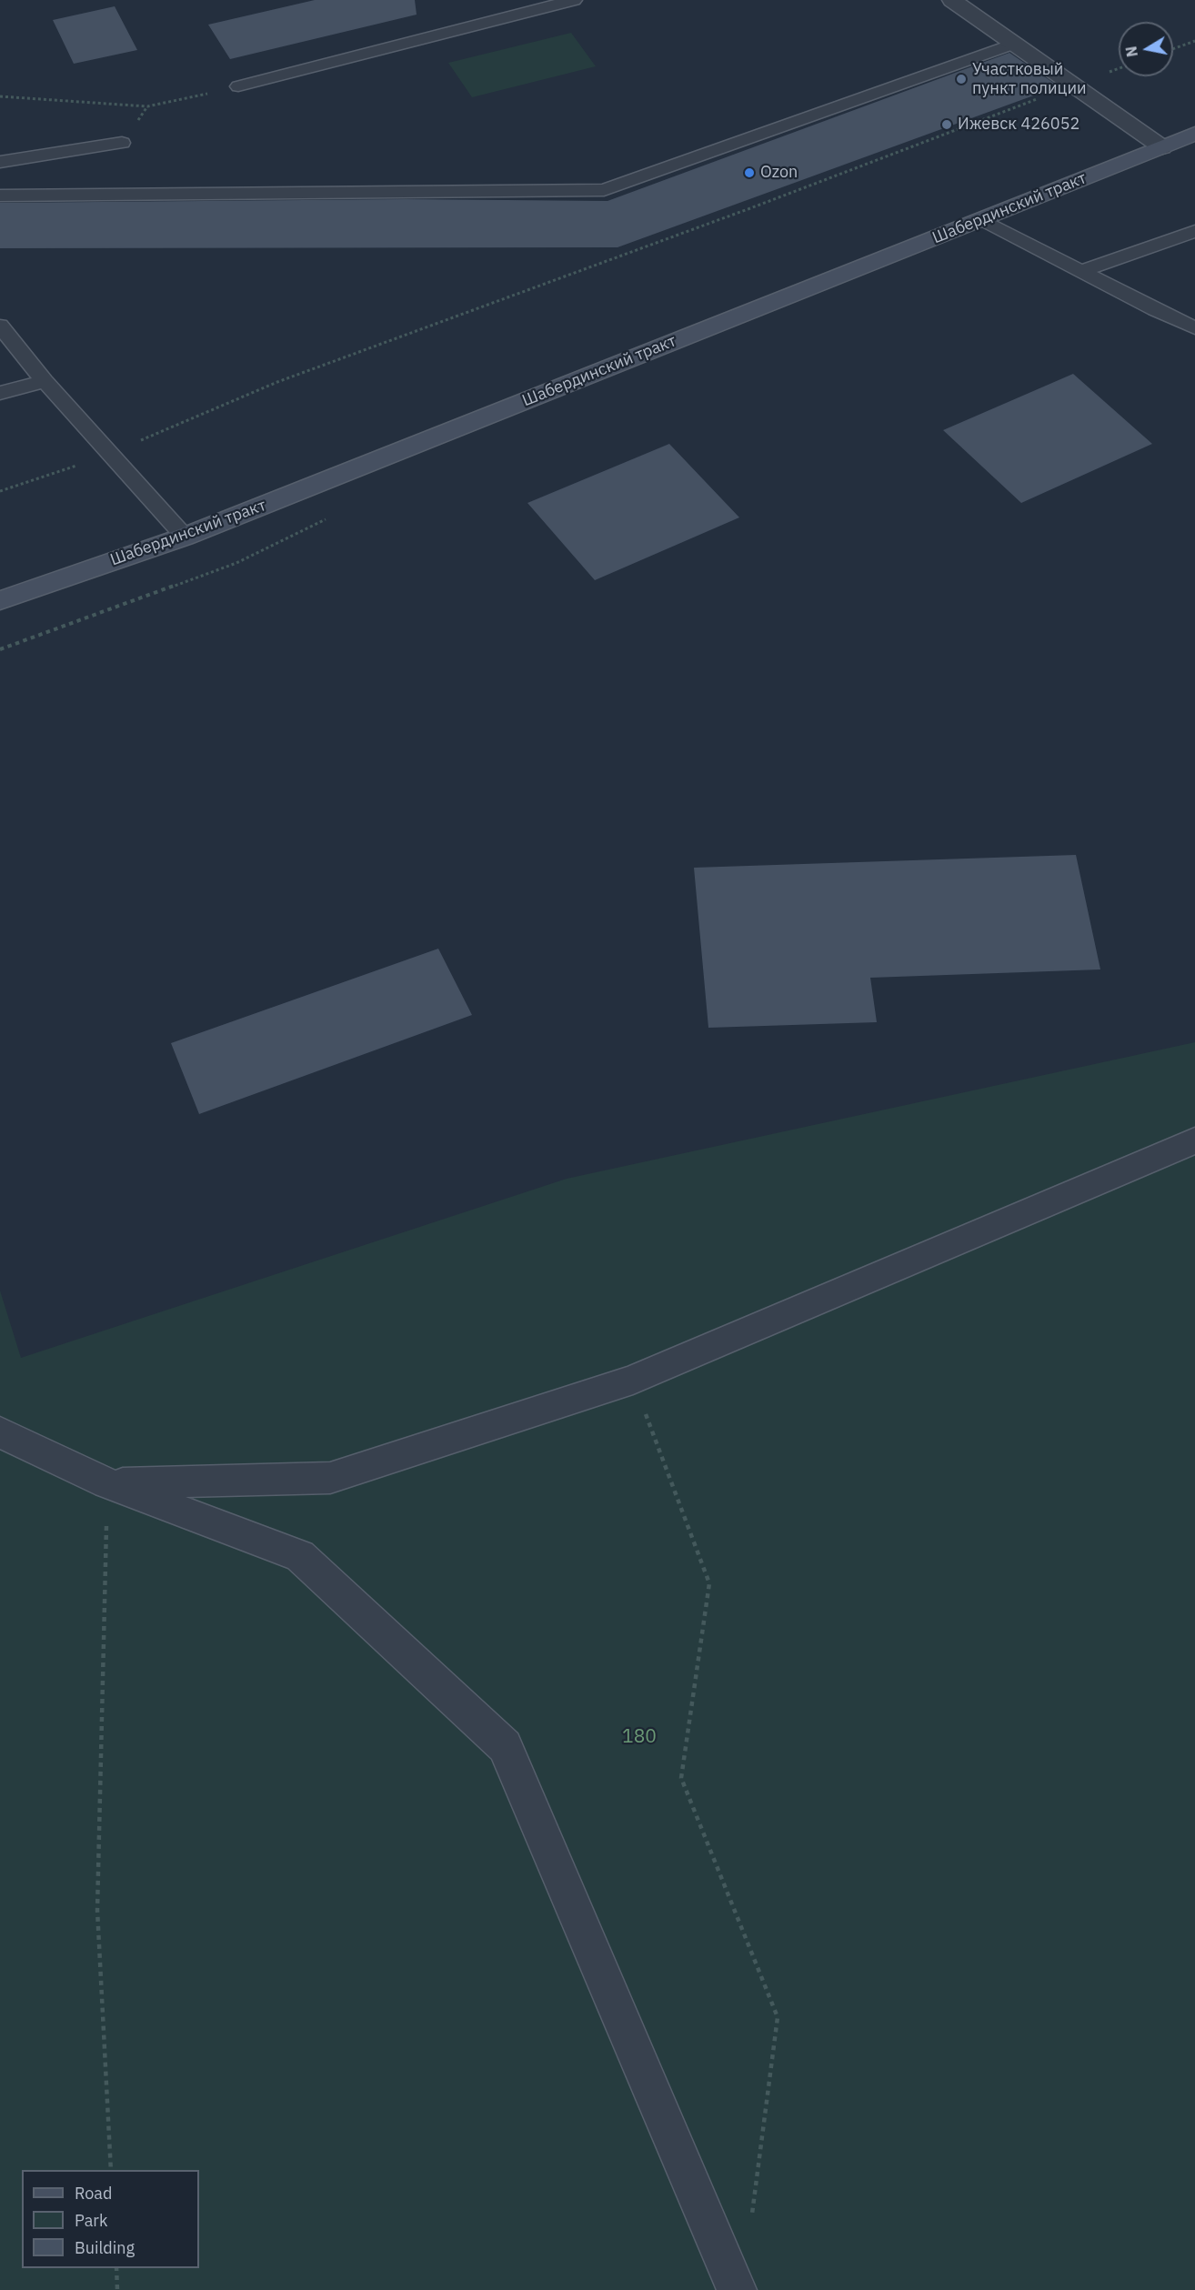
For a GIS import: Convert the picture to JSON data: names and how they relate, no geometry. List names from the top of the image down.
{
  "streets": {
    "main road": ["Шабердинский тракт"]
  },
  "parks": ["180"],
  "places": ["Участковый пункт полиции", "Ижевск 426052", "Ozon"],
  "legend": ["Road", "Park", "Building"],
  "north": "left"
}
